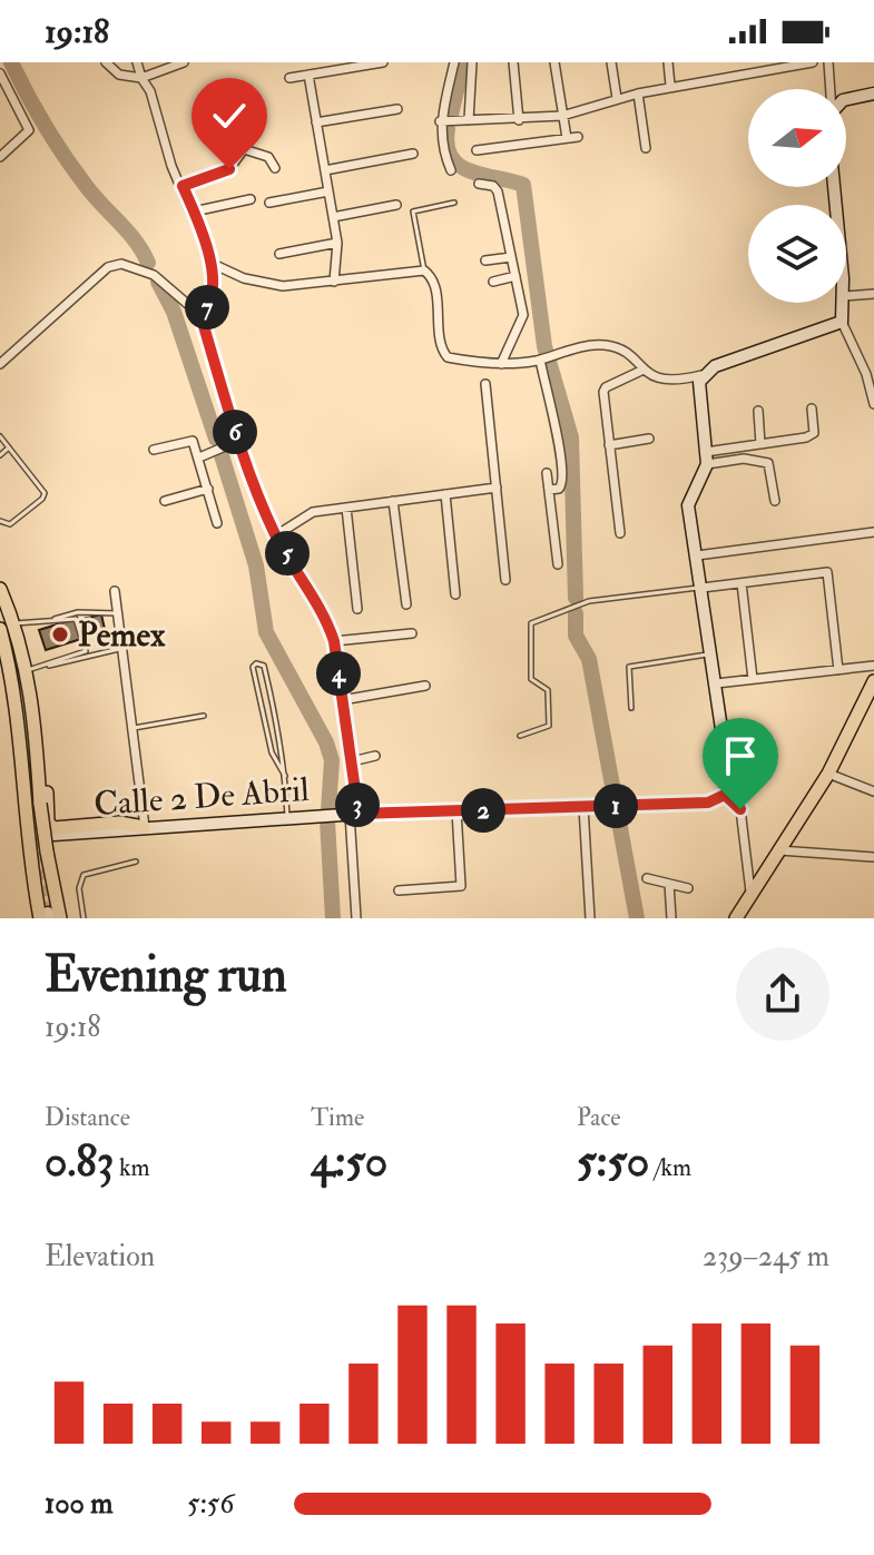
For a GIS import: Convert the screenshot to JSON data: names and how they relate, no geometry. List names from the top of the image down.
{
  "streets": {
    "main road": ["Calle 2 De Abril"]
  },
  "places": ["Pemex"],
  "north": "right",
  "page": {
    "status": "19:18",
    "pins": [
      "7",
      "6",
      "5",
      "4",
      "3",
      "1",
      "2"
    ],
    "heading": ["Evening run", "19:18"],
    "stats": [
      ["Distance", "0.83 km"],
      ["Time", "4:50"],
      ["Pace", "5:50 /km"]
    ],
    "chart": ["Elevation", "239–245 m"],
    "list": [
      {
        "name": "100 m",
        "note": "5:56"
      }
    ]
  }
}
